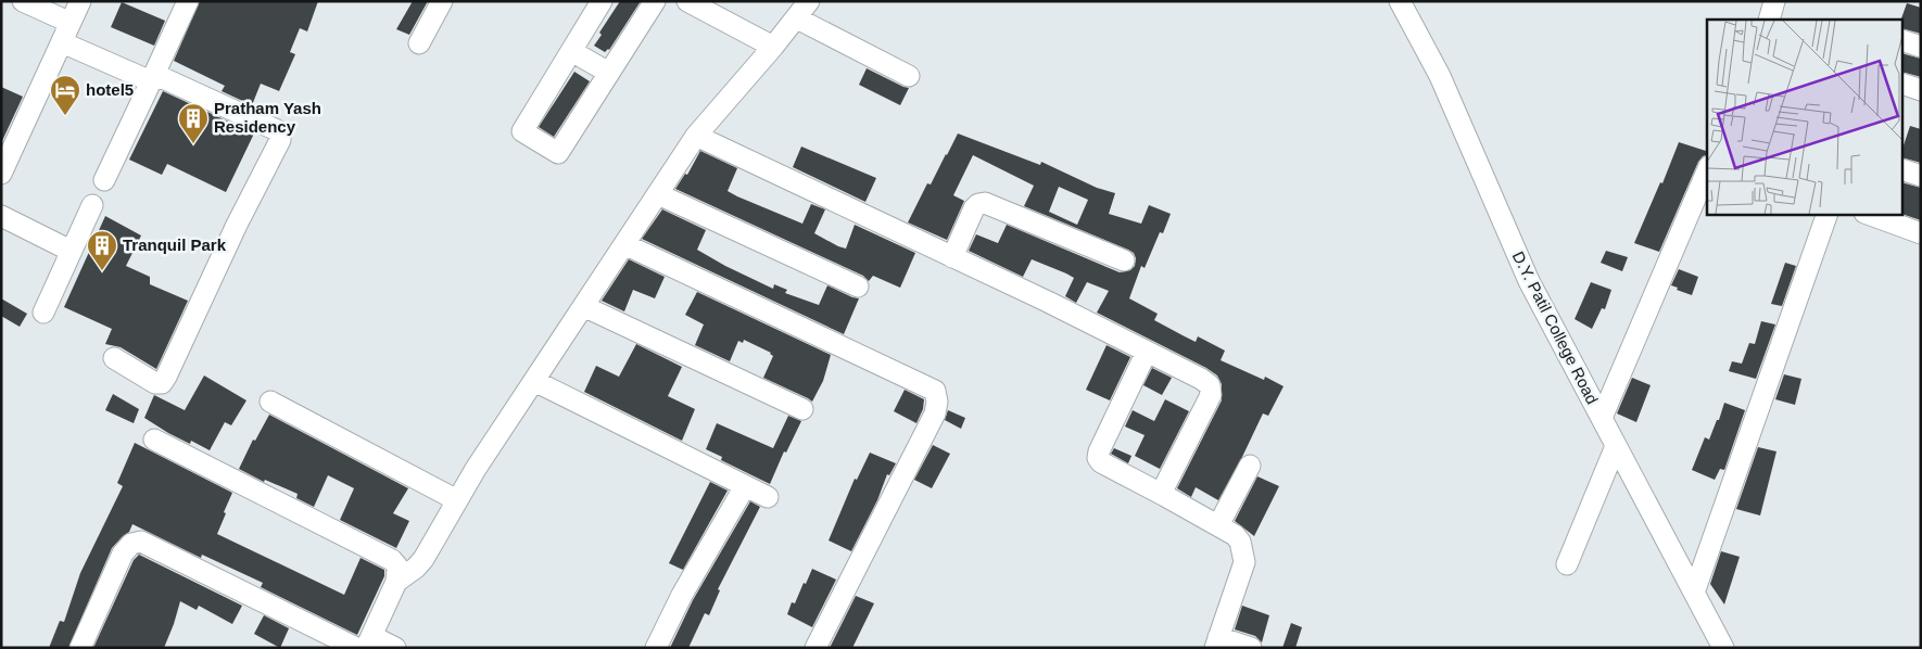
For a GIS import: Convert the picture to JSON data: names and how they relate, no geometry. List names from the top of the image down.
{
  "streets": {
    "street": ["D.Y. Patil College Road"]
  },
  "places": {
    "hotel": ["hotel5"],
    "building": ["Pratham Yash Residency", "Tranquil Park"]
  }
}
